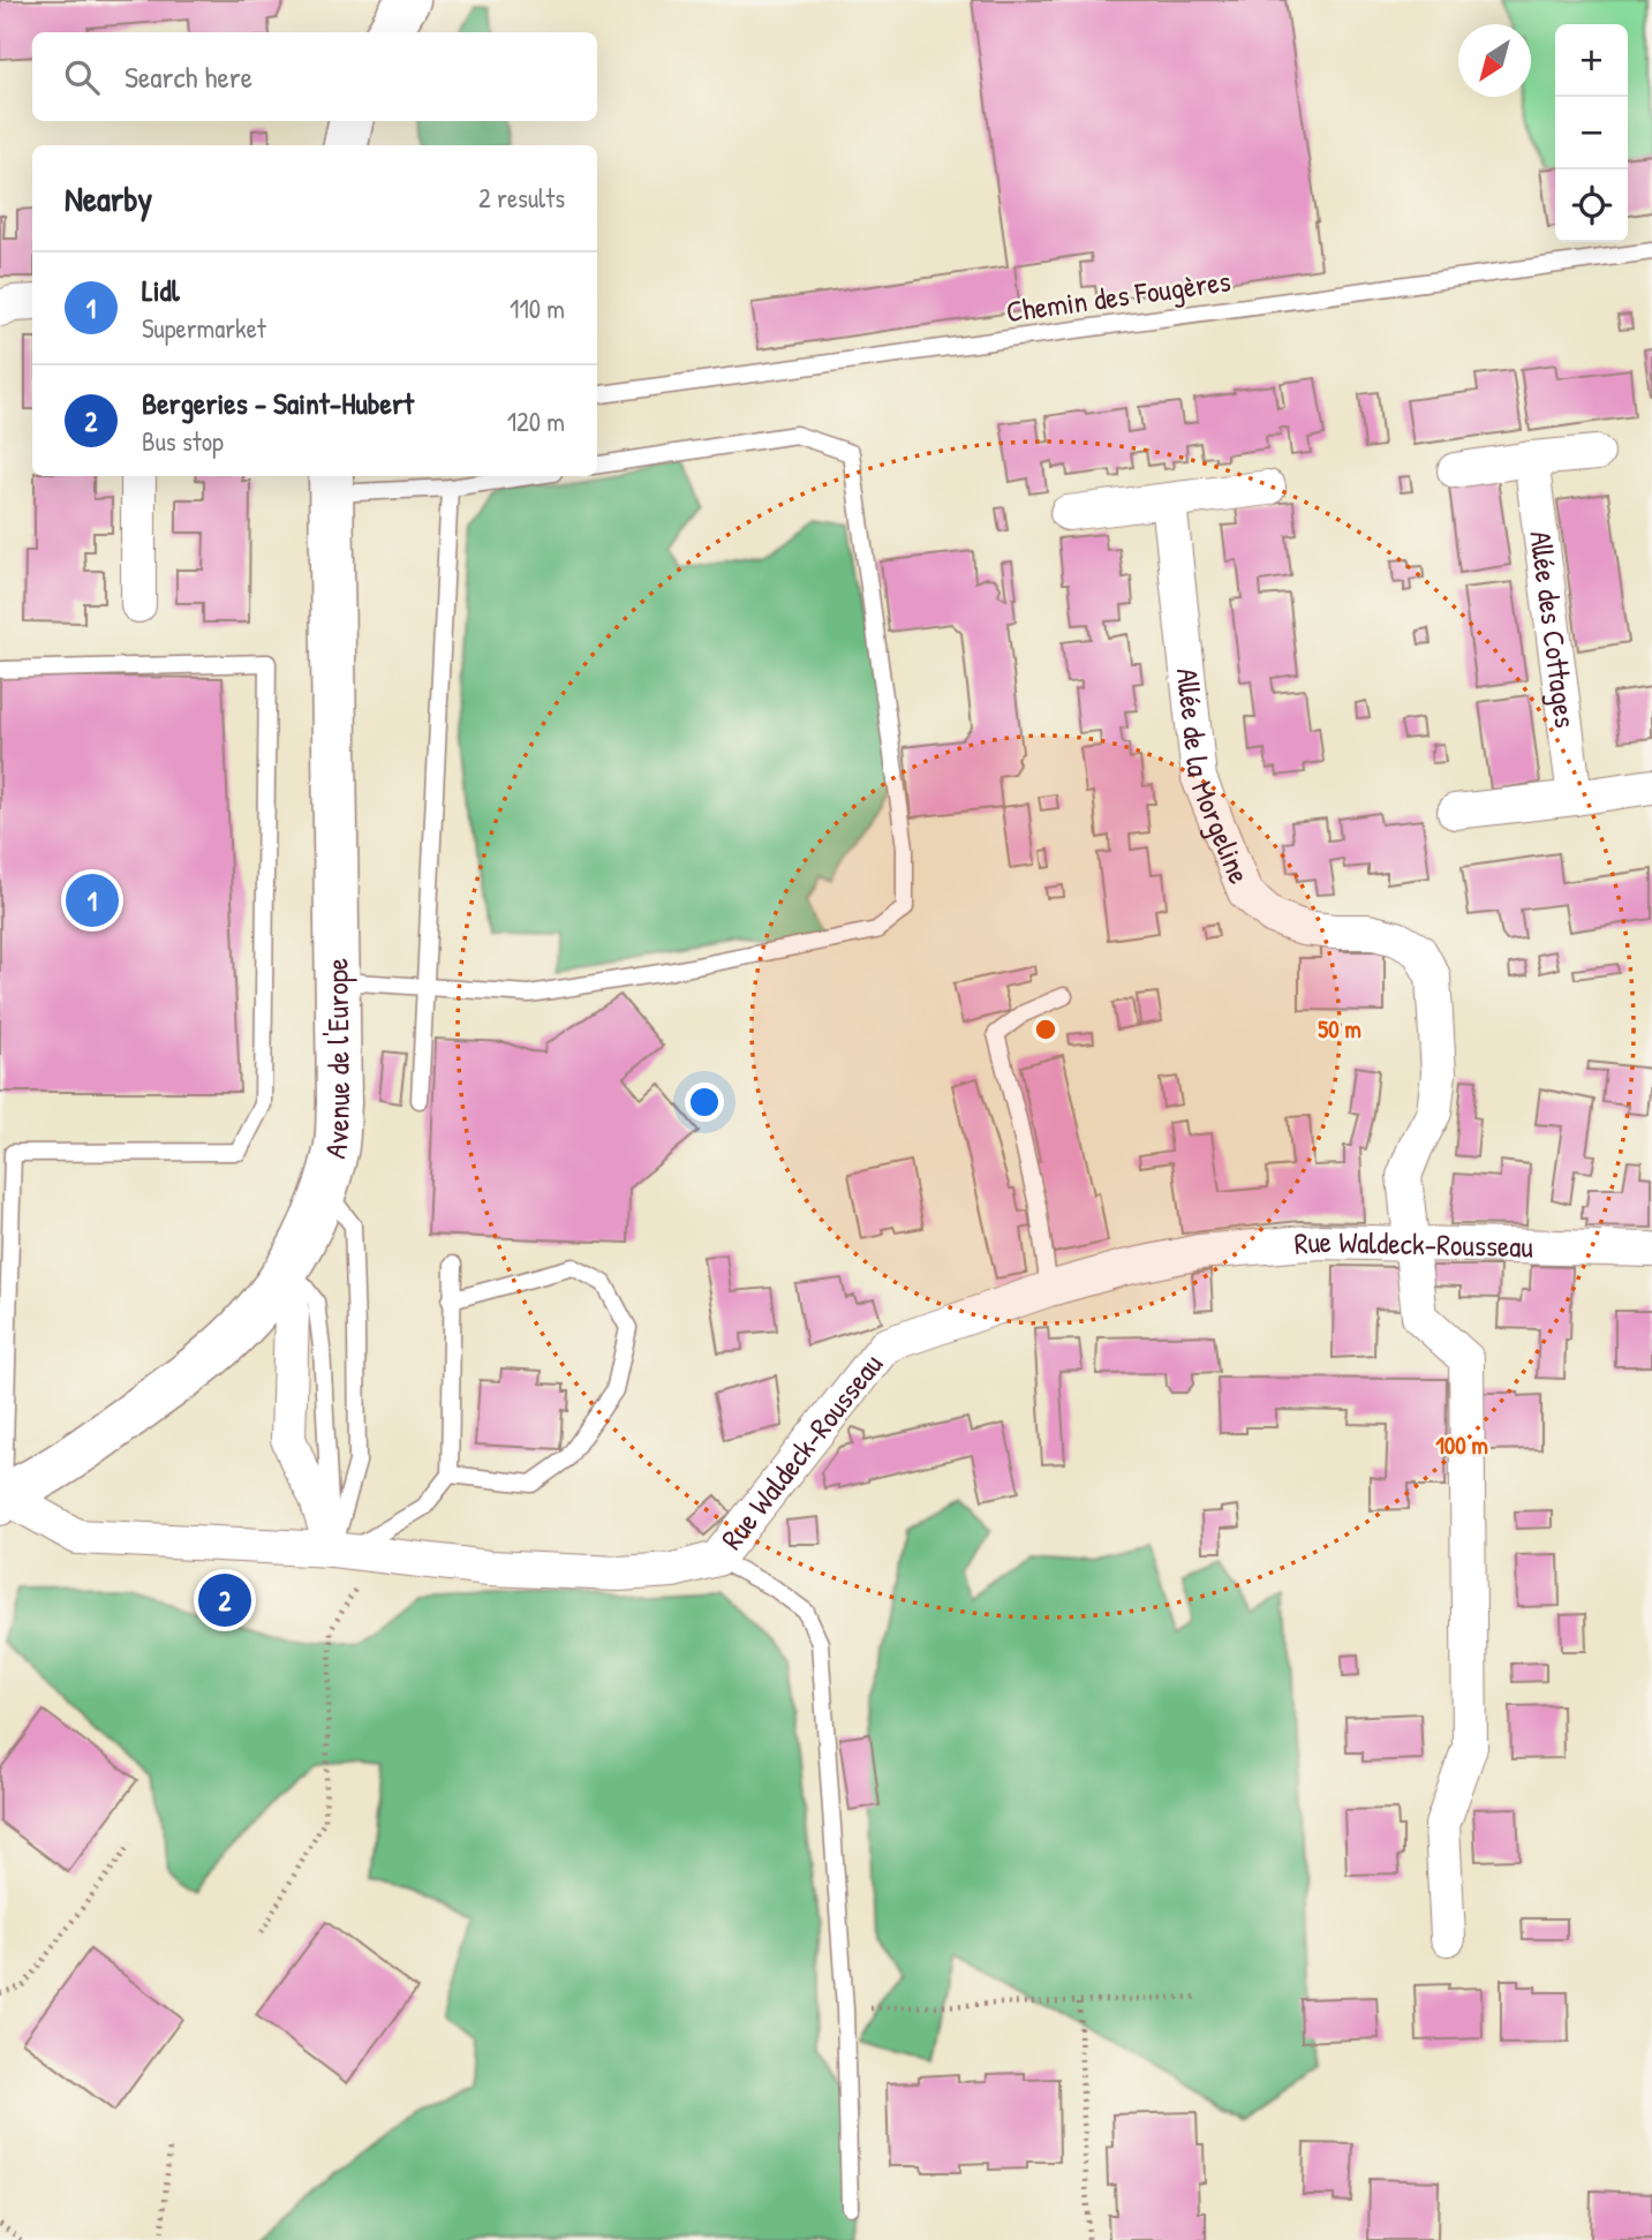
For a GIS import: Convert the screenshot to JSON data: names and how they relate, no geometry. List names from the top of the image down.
{
  "streets": {
    "main road": ["Avenue de l'Europe"],
    "street": ["Allée des Cottages", "Allée de la Morgeline", "Rue Waldeck-Rousseau"],
    "lane": ["Chemin des Fougères"]
  },
  "crossings": [
    ["Allée de la Morgeline", "Rue Waldeck-Rousseau"],
    ["Avenue de l'Europe", "Rue Waldeck-Rousseau"]
  ],
  "north": "bottom left",
  "page": {
    "map_buttons": ["+", "−"],
    "search": "Search here",
    "heading": ["Nearby", "2 results"],
    "list": [
      {
        "mark": "1",
        "name": "Lidl",
        "note": "Supermarket",
        "value": "110 m"
      },
      {
        "mark": "2",
        "name": "Bergeries - Saint-Hubert",
        "note": "Bus stop",
        "value": "120 m"
      }
    ],
    "pins": ["1", "2"]
  },
  "rings": ["50 m", "100 m"]
}
